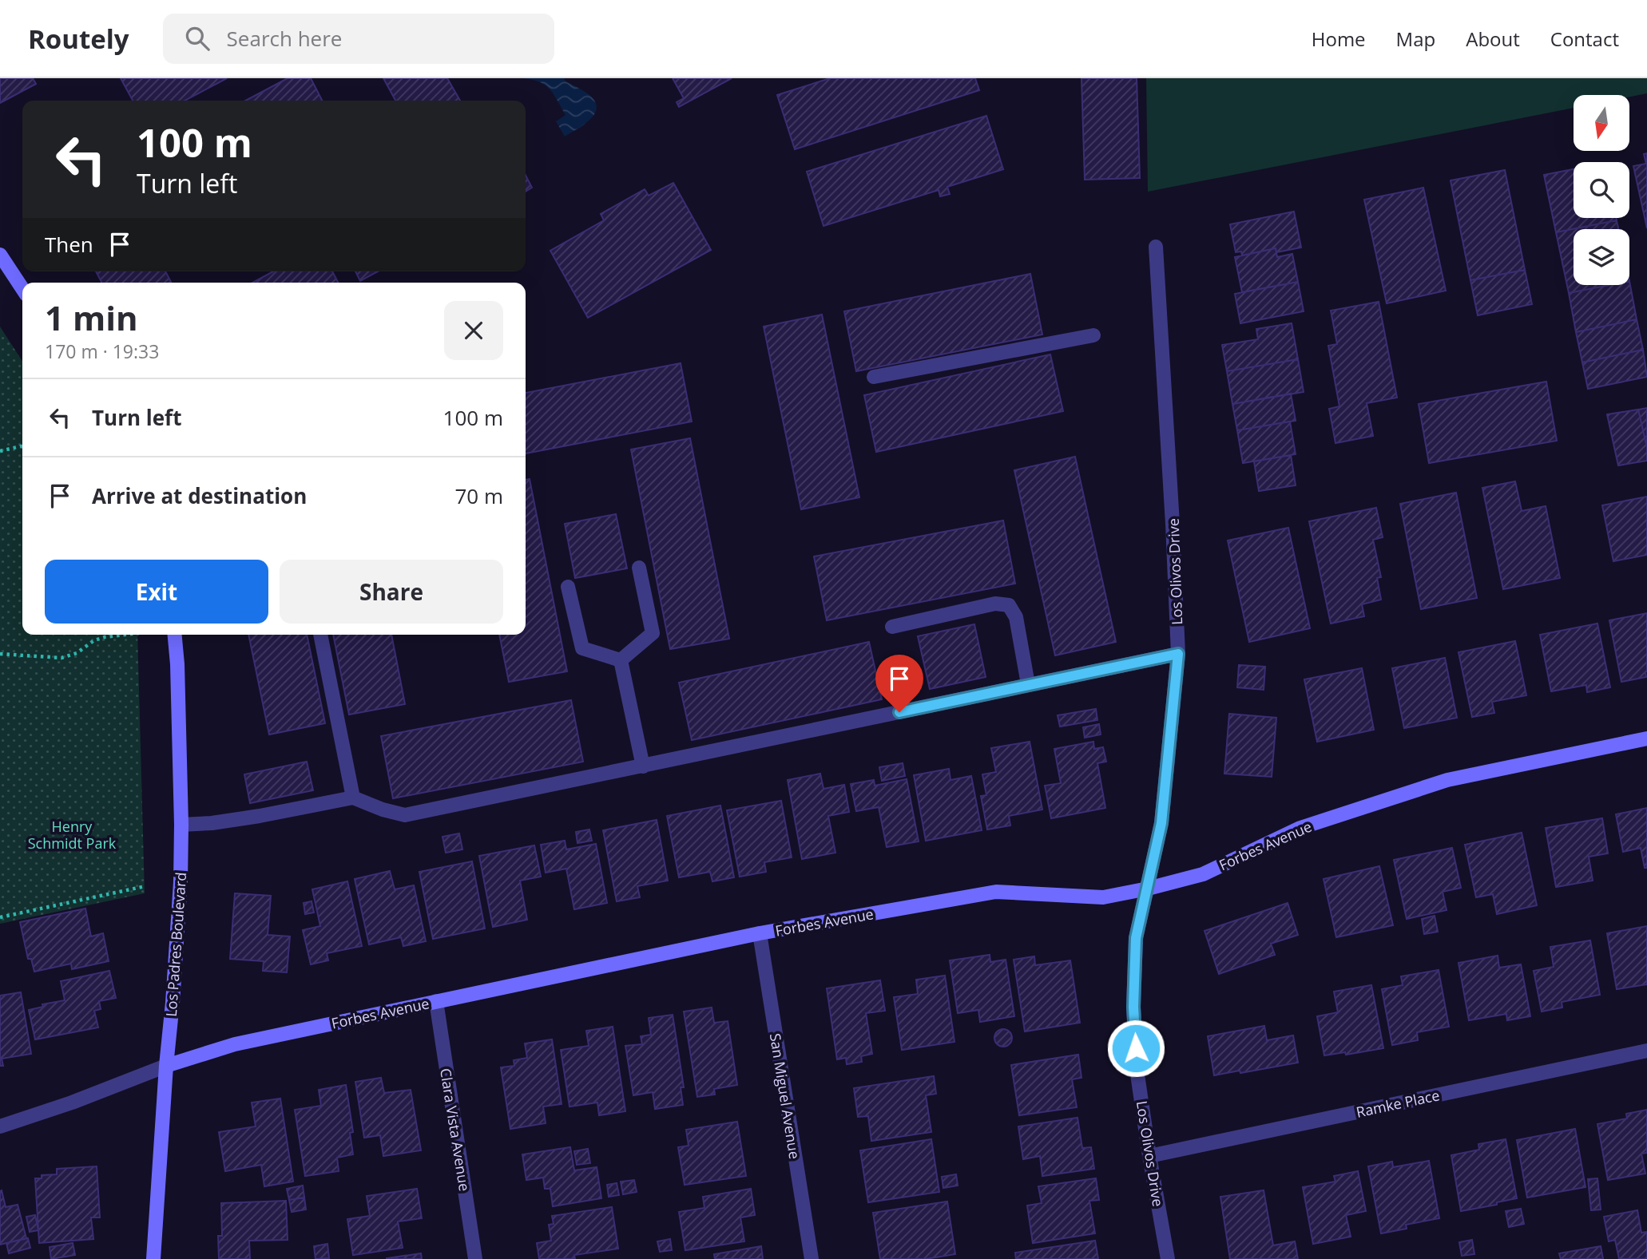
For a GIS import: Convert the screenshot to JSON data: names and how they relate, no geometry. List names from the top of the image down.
{
  "streets": {
    "street": [
      "Los Olivos Drive",
      "Forbes Avenue",
      "Los Padres Boulevard",
      "San Miguel Avenue",
      "Ramke Place",
      "Clara Vista Avenue"
    ]
  },
  "crossings": [
    ["Los Olivos Drive", "Forbes Avenue"],
    ["Los Olivos Drive", "Ramke Place"],
    ["Forbes Avenue", "Los Padres Boulevard"],
    ["Forbes Avenue", "San Miguel Avenue"],
    ["Forbes Avenue", "Clara Vista Avenue"]
  ],
  "parks": ["Henry Schmidt Park"],
  "north": "bottom",
  "page": {
    "header": "Routely",
    "search": "Search here",
    "nav": [
      "Home",
      "Map",
      "About",
      "Contact"
    ],
    "turn": ["100 m", "Turn left"],
    "then": "Then",
    "heading": ["1 min", "170 m · 19:33"],
    "list": [
      {
        "name": "Turn left",
        "value": "100 m"
      },
      {
        "name": "Arrive at destination",
        "value": "70 m"
      }
    ],
    "buttons": ["Exit", "Share"]
  }
}
